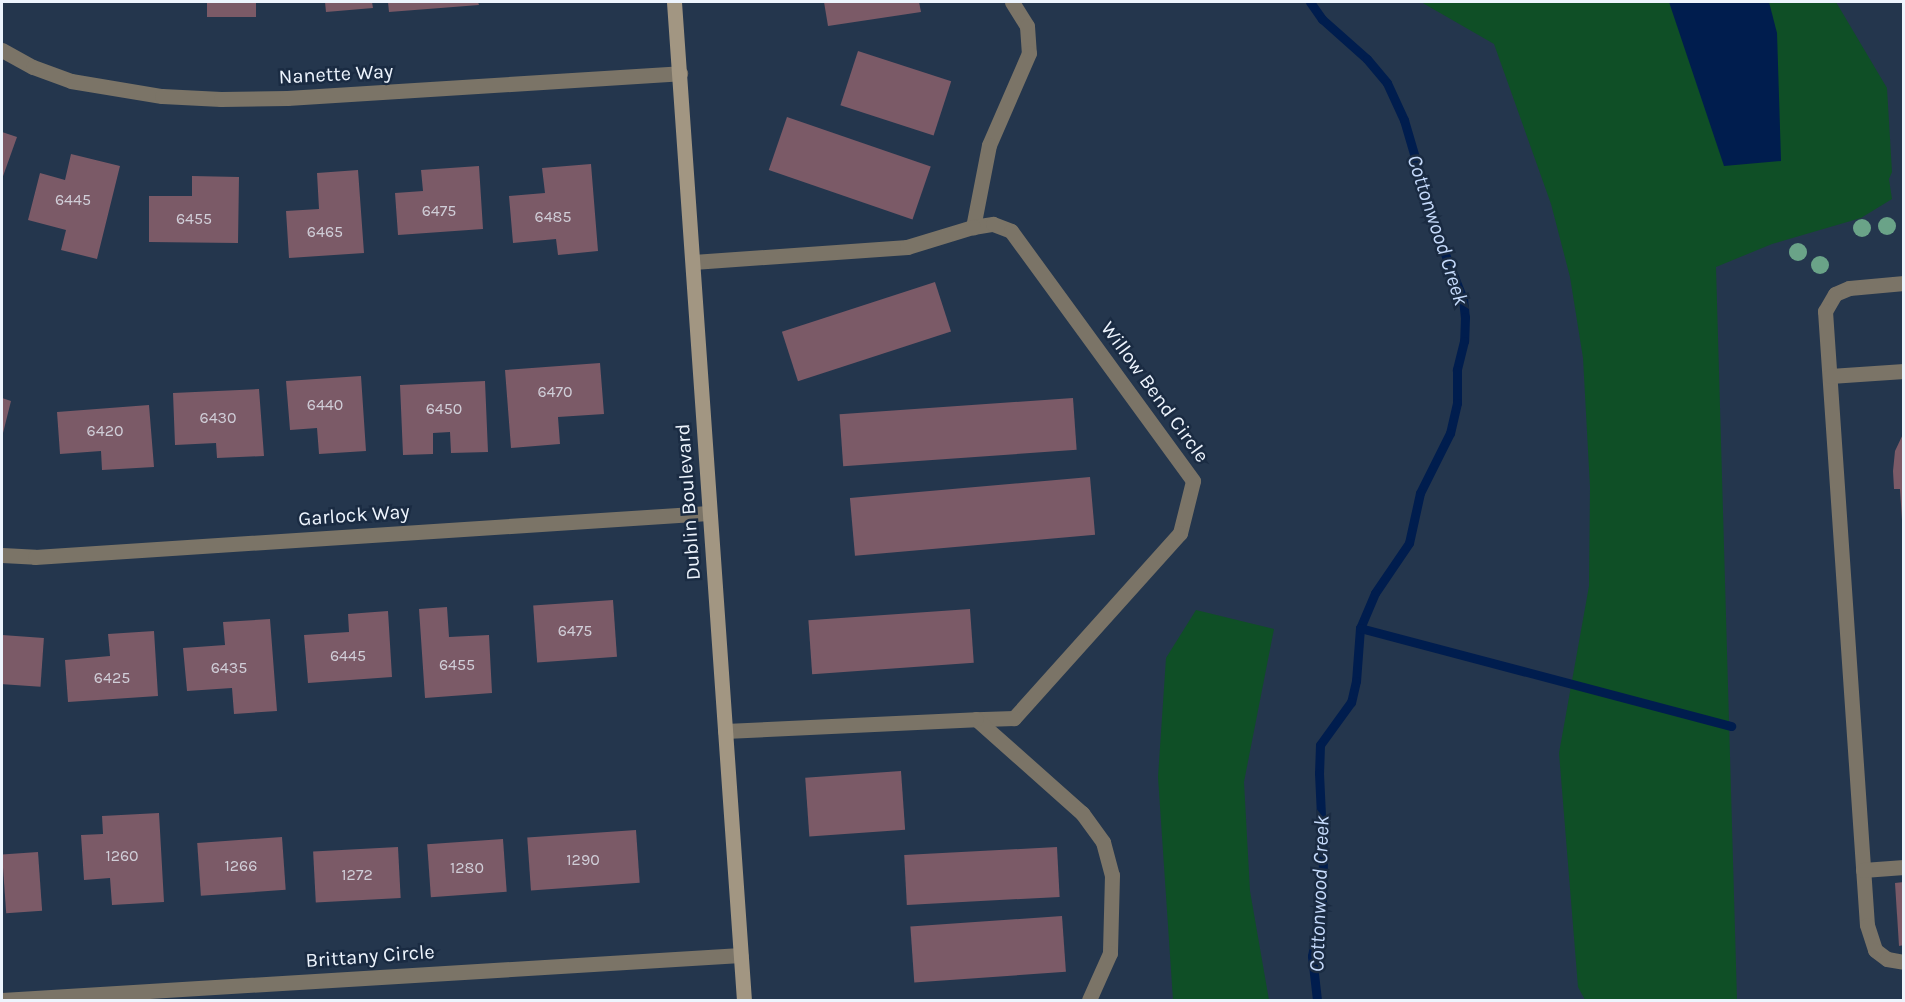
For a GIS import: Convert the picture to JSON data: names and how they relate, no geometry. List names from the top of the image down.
{
  "streets": {
    "main road": ["Dublin Boulevard"],
    "street": [
      "Nanette Way",
      "Willow Bend Circle",
      "Garlock Way",
      "Brittany Circle"
    ]
  },
  "crossings": [
    ["Nanette Way", "Dublin Boulevard"],
    ["Willow Bend Circle", "Dublin Boulevard"],
    ["Dublin Boulevard", "Garlock Way"],
    ["Dublin Boulevard", "Brittany Circle"]
  ],
  "water": ["Cottonwood Creek"],
  "house_numbers": [
    "6445",
    "6475",
    "6485",
    "6455",
    "6465",
    "6470",
    "6440",
    "6450",
    "6430",
    "6420",
    "6475",
    "6445",
    "6455",
    "6435",
    "6425",
    "1260",
    "1290",
    "1266",
    "1280",
    "1272"
  ]
}
